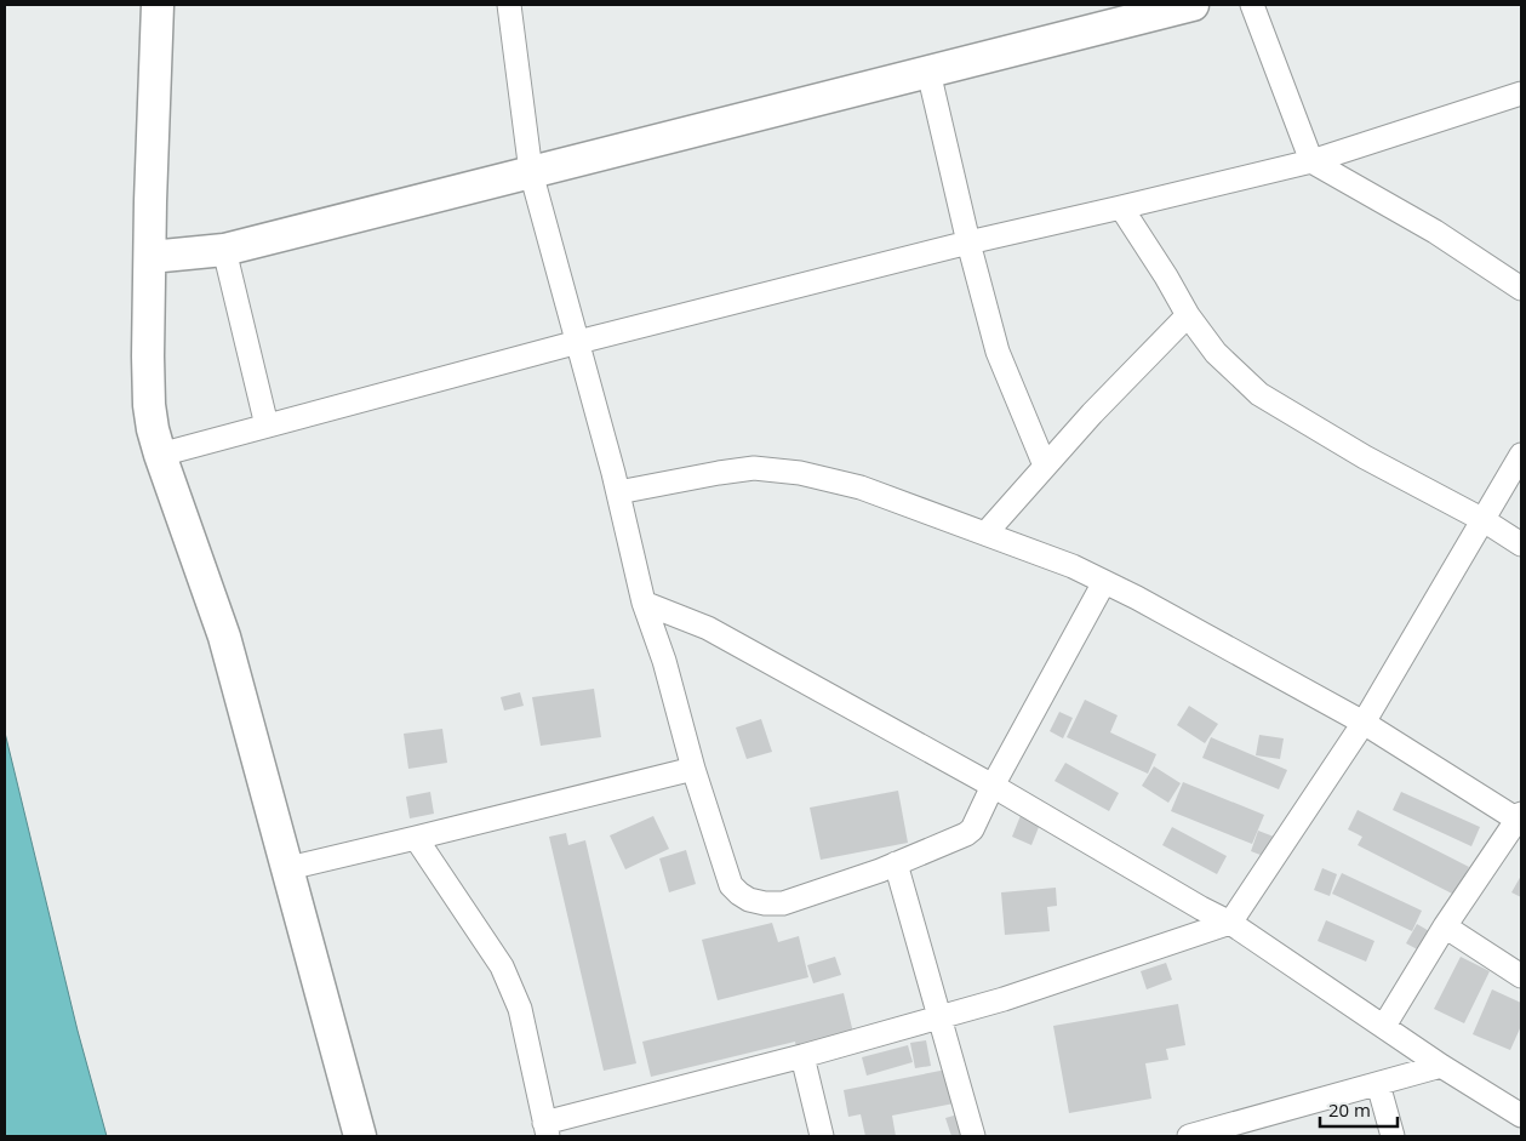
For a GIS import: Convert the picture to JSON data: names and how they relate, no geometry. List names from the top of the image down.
{
  "scale_bar": "20 m"
}
